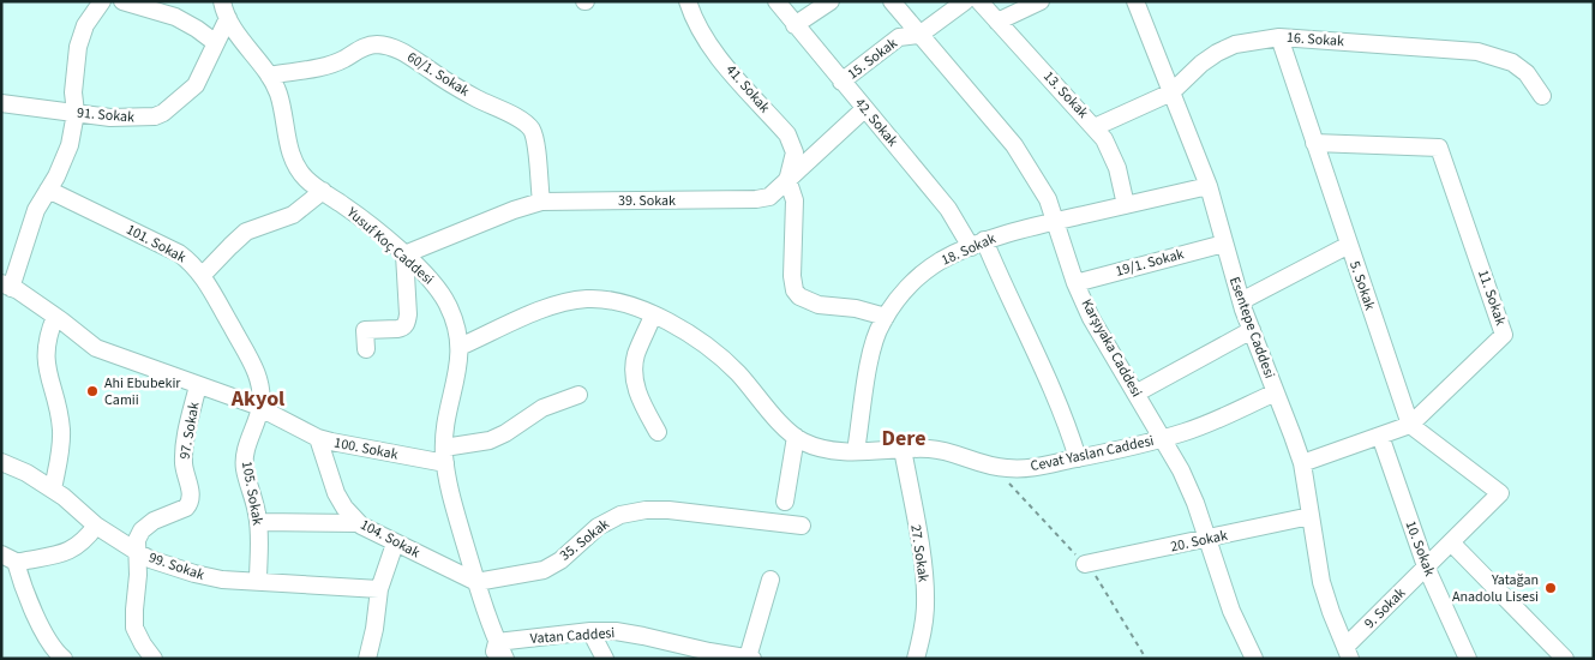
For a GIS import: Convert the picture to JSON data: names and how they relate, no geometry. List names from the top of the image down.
{
  "streets": {
    "street": [
      "16. Sokak",
      "15. Sokak",
      "60/1. Sokak",
      "41. Sokak",
      "13. Sokak",
      "91. Sokak",
      "42. Sokak",
      "39. Sokak",
      "101. Sokak",
      "Yusuf Koç Caddesi",
      "18. Sokak",
      "19/1. Sokak",
      "5. Sokak",
      "11. Sokak",
      "Esentepe Caddesi",
      "Karşıyaka Caddesi",
      "97. Sokak",
      "100. Sokak",
      "Cevat Yaslan Caddesi",
      "105. Sokak",
      "104. Sokak",
      "35. Sokak",
      "20. Sokak",
      "10. Sokak",
      "27. Sokak",
      "99. Sokak",
      "9. Sokak",
      "Vatan Caddesi"
    ]
  },
  "crossings": [
    ["16. Sokak", "13. Sokak"],
    ["16. Sokak", "5. Sokak"],
    ["16. Sokak", "Esentepe Caddesi"],
    ["15. Sokak", "42. Sokak"],
    ["15. Sokak", "Karşıyaka Caddesi"],
    ["60/1. Sokak", "39. Sokak"],
    ["60/1. Sokak", "Yusuf Koç Caddesi"],
    ["41. Sokak", "39. Sokak"],
    ["13. Sokak", "18. Sokak"],
    ["91. Sokak", "Yusuf Koç Caddesi"],
    ["42. Sokak", "39. Sokak"],
    ["42. Sokak", "18. Sokak"],
    ["42. Sokak", "Cevat Yaslan Caddesi"],
    ["39. Sokak", "Yusuf Koç Caddesi"],
    ["101. Sokak", "100. Sokak"],
    ["101. Sokak", "105. Sokak"],
    ["Yusuf Koç Caddesi", "100. Sokak"],
    ["Yusuf Koç Caddesi", "Cevat Yaslan Caddesi"],
    ["Yusuf Koç Caddesi", "104. Sokak"],
    ["Yusuf Koç Caddesi", "35. Sokak"],
    ["Yusuf Koç Caddesi", "Vatan Caddesi"],
    ["18. Sokak", "Esentepe Caddesi"],
    ["18. Sokak", "Karşıyaka Caddesi"],
    ["18. Sokak", "Cevat Yaslan Caddesi"],
    ["19/1. Sokak", "Esentepe Caddesi"],
    ["19/1. Sokak", "Karşıyaka Caddesi"],
    ["5. Sokak", "11. Sokak"],
    ["5. Sokak", "9. Sokak"],
    ["11. Sokak", "Esentepe Caddesi"],
    ["11. Sokak", "10. Sokak"],
    ["11. Sokak", "9. Sokak"],
    ["Esentepe Caddesi", "Cevat Yaslan Caddesi"],
    ["Esentepe Caddesi", "20. Sokak"],
    ["Esentepe Caddesi", "9. Sokak"],
    ["Karşıyaka Caddesi", "Cevat Yaslan Caddesi"],
    ["Karşıyaka Caddesi", "20. Sokak"],
    ["97. Sokak", "100. Sokak"],
    ["97. Sokak", "99. Sokak"],
    ["100. Sokak", "105. Sokak"],
    ["100. Sokak", "104. Sokak"],
    ["Cevat Yaslan Caddesi", "27. Sokak"],
    ["105. Sokak", "99. Sokak"],
    ["104. Sokak", "35. Sokak"],
    ["10. Sokak", "9. Sokak"]
  ],
  "districts": ["Akyol", "Dere"],
  "places": ["Ahi Ebubekir Camii", "Yatağan Anadolu Lisesi"]
}
